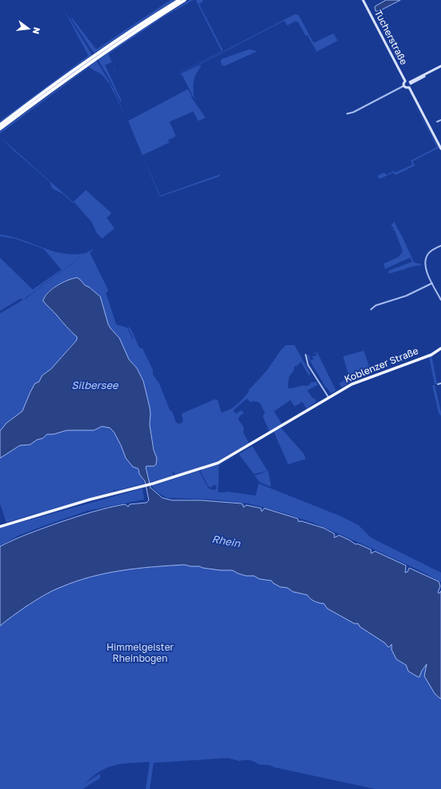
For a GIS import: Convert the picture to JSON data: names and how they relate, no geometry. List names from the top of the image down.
{
  "streets": {
    "main road": ["Tucherstraße", "Koblenzer Straße"]
  },
  "water": ["Silbersee", "Rhein"],
  "parks": ["Himmelgeister Rheinbogen"],
  "north": "right"
}
